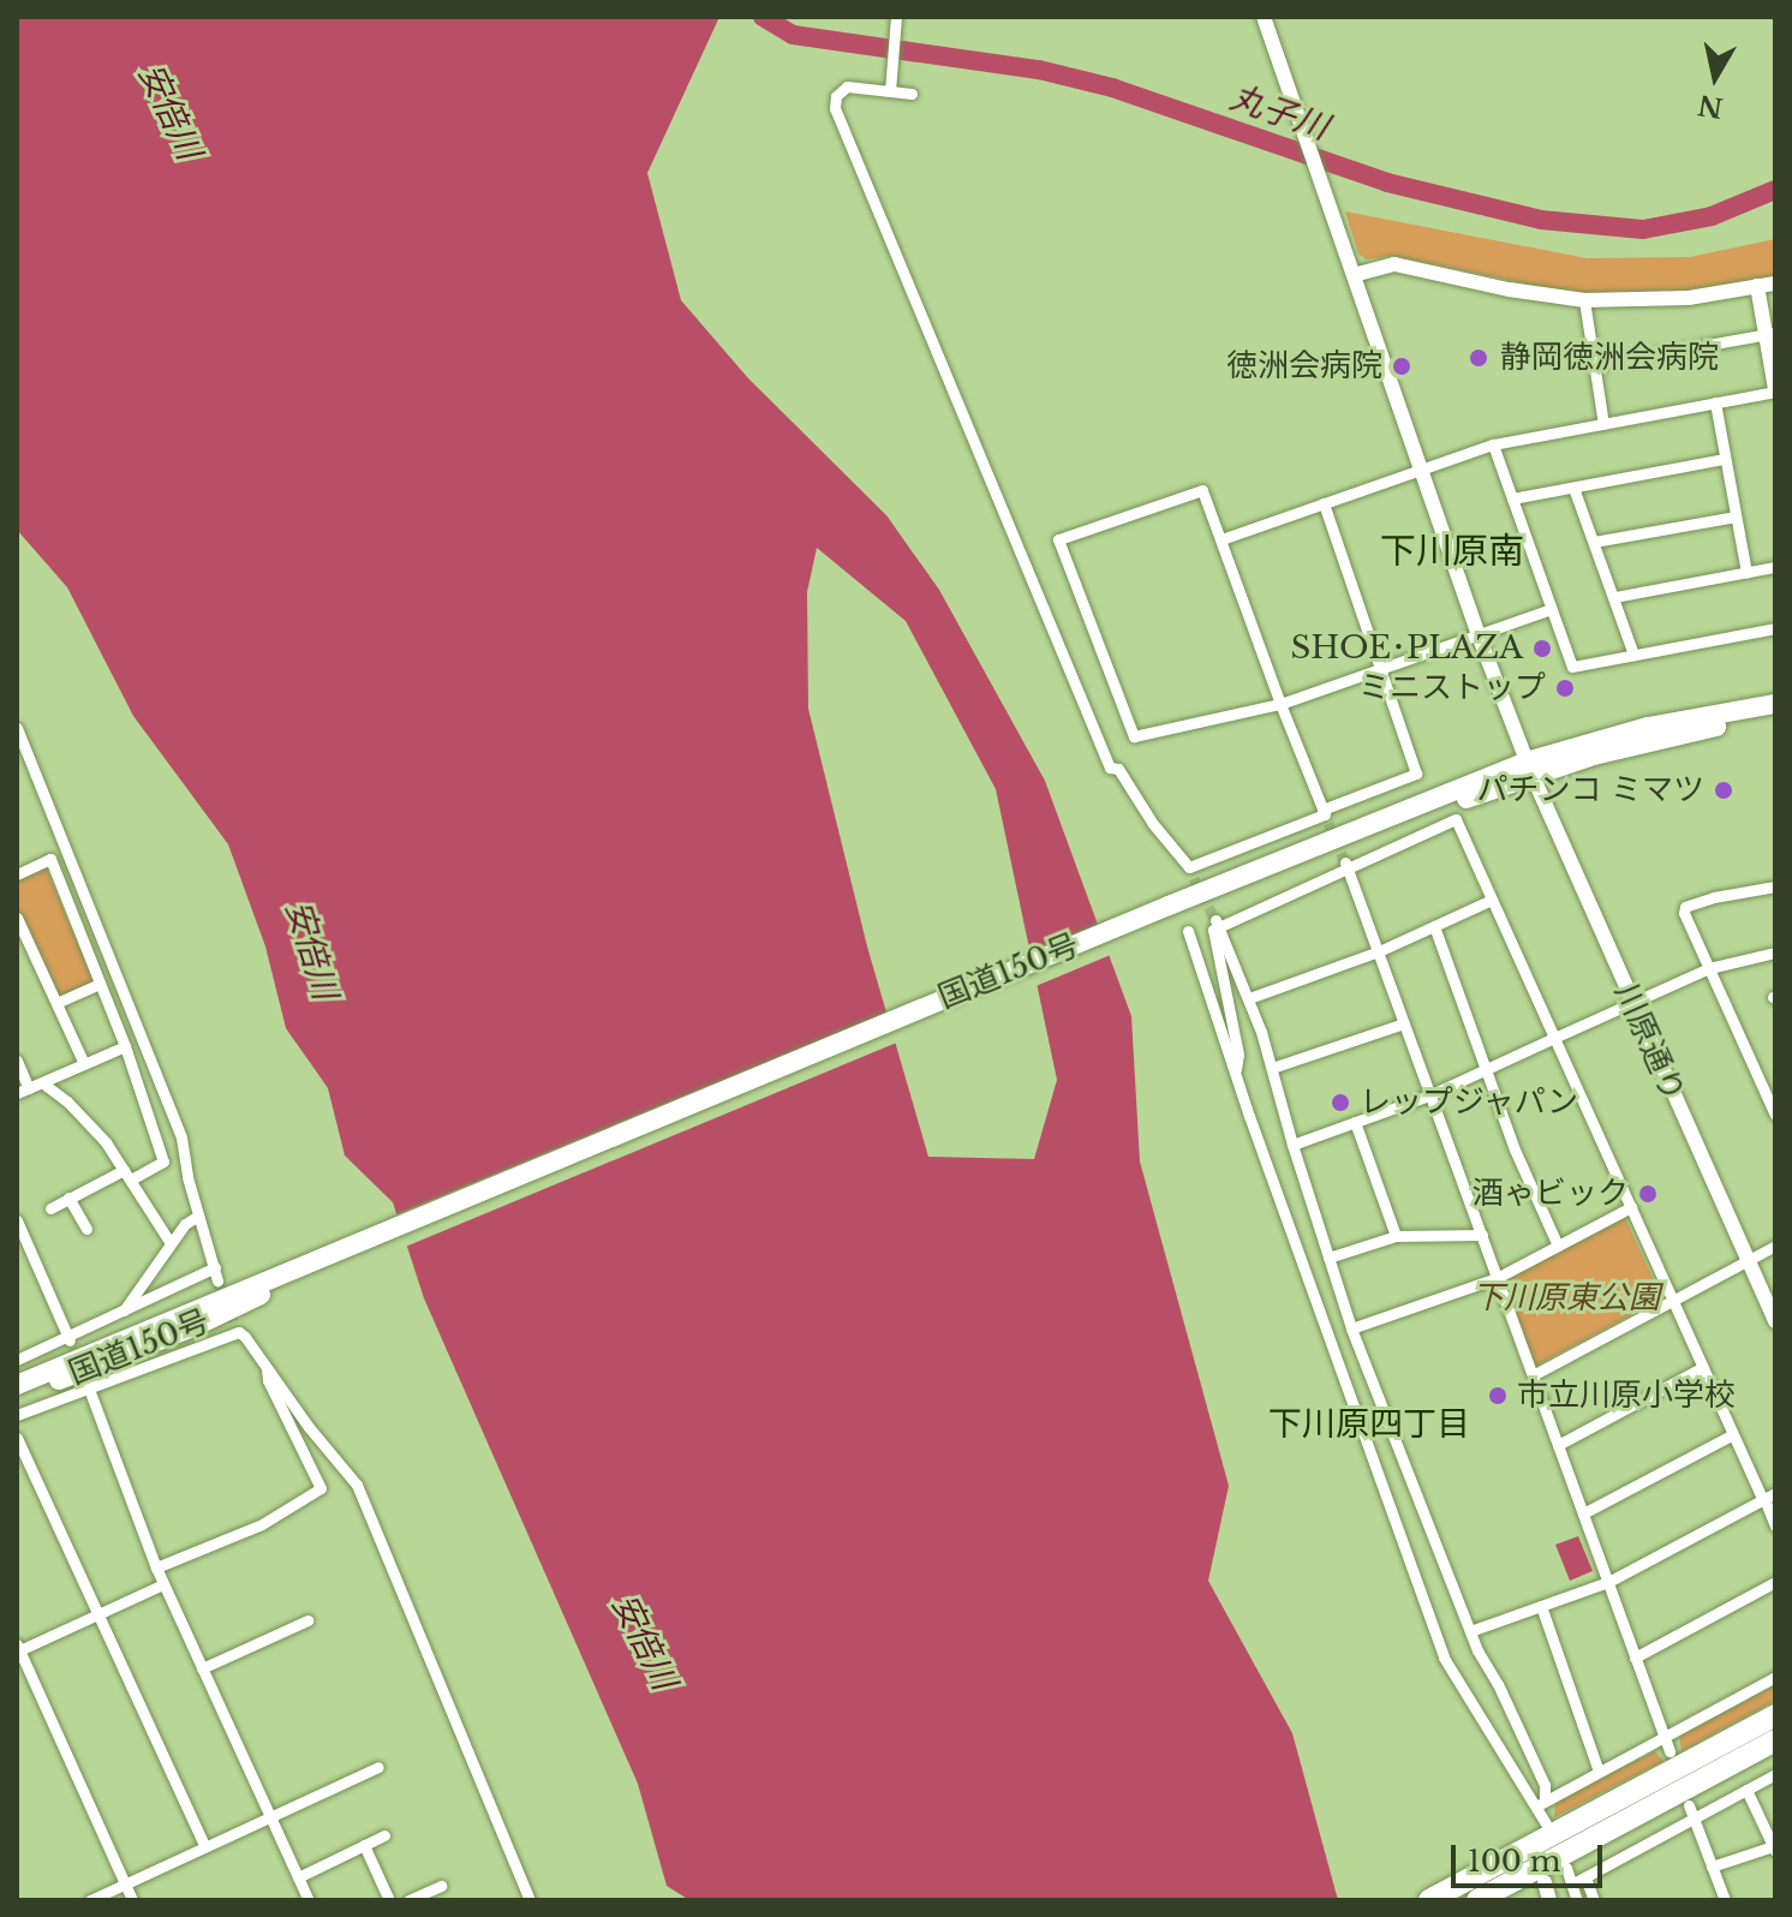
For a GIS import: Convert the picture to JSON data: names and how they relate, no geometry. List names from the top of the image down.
{
  "streets": {
    "highway": ["国道150号"],
    "street": ["川原通り"]
  },
  "crossings": [
    ["国道150号", "川原通り"]
  ],
  "districts": ["下川原南", "下川原四丁目"],
  "water": ["安倍川", "丸子川"],
  "parks": ["下川原東公園"],
  "places": [
    "静岡徳洲会病院",
    "徳洲会病院",
    "SHOE･PLAZA",
    "ミニストップ",
    "パチンコ ミマツ",
    "レップジャパン",
    "酒ゃビック",
    "市立川原小学校"
  ],
  "scale_bar": "100 m",
  "north": "bottom"
}
